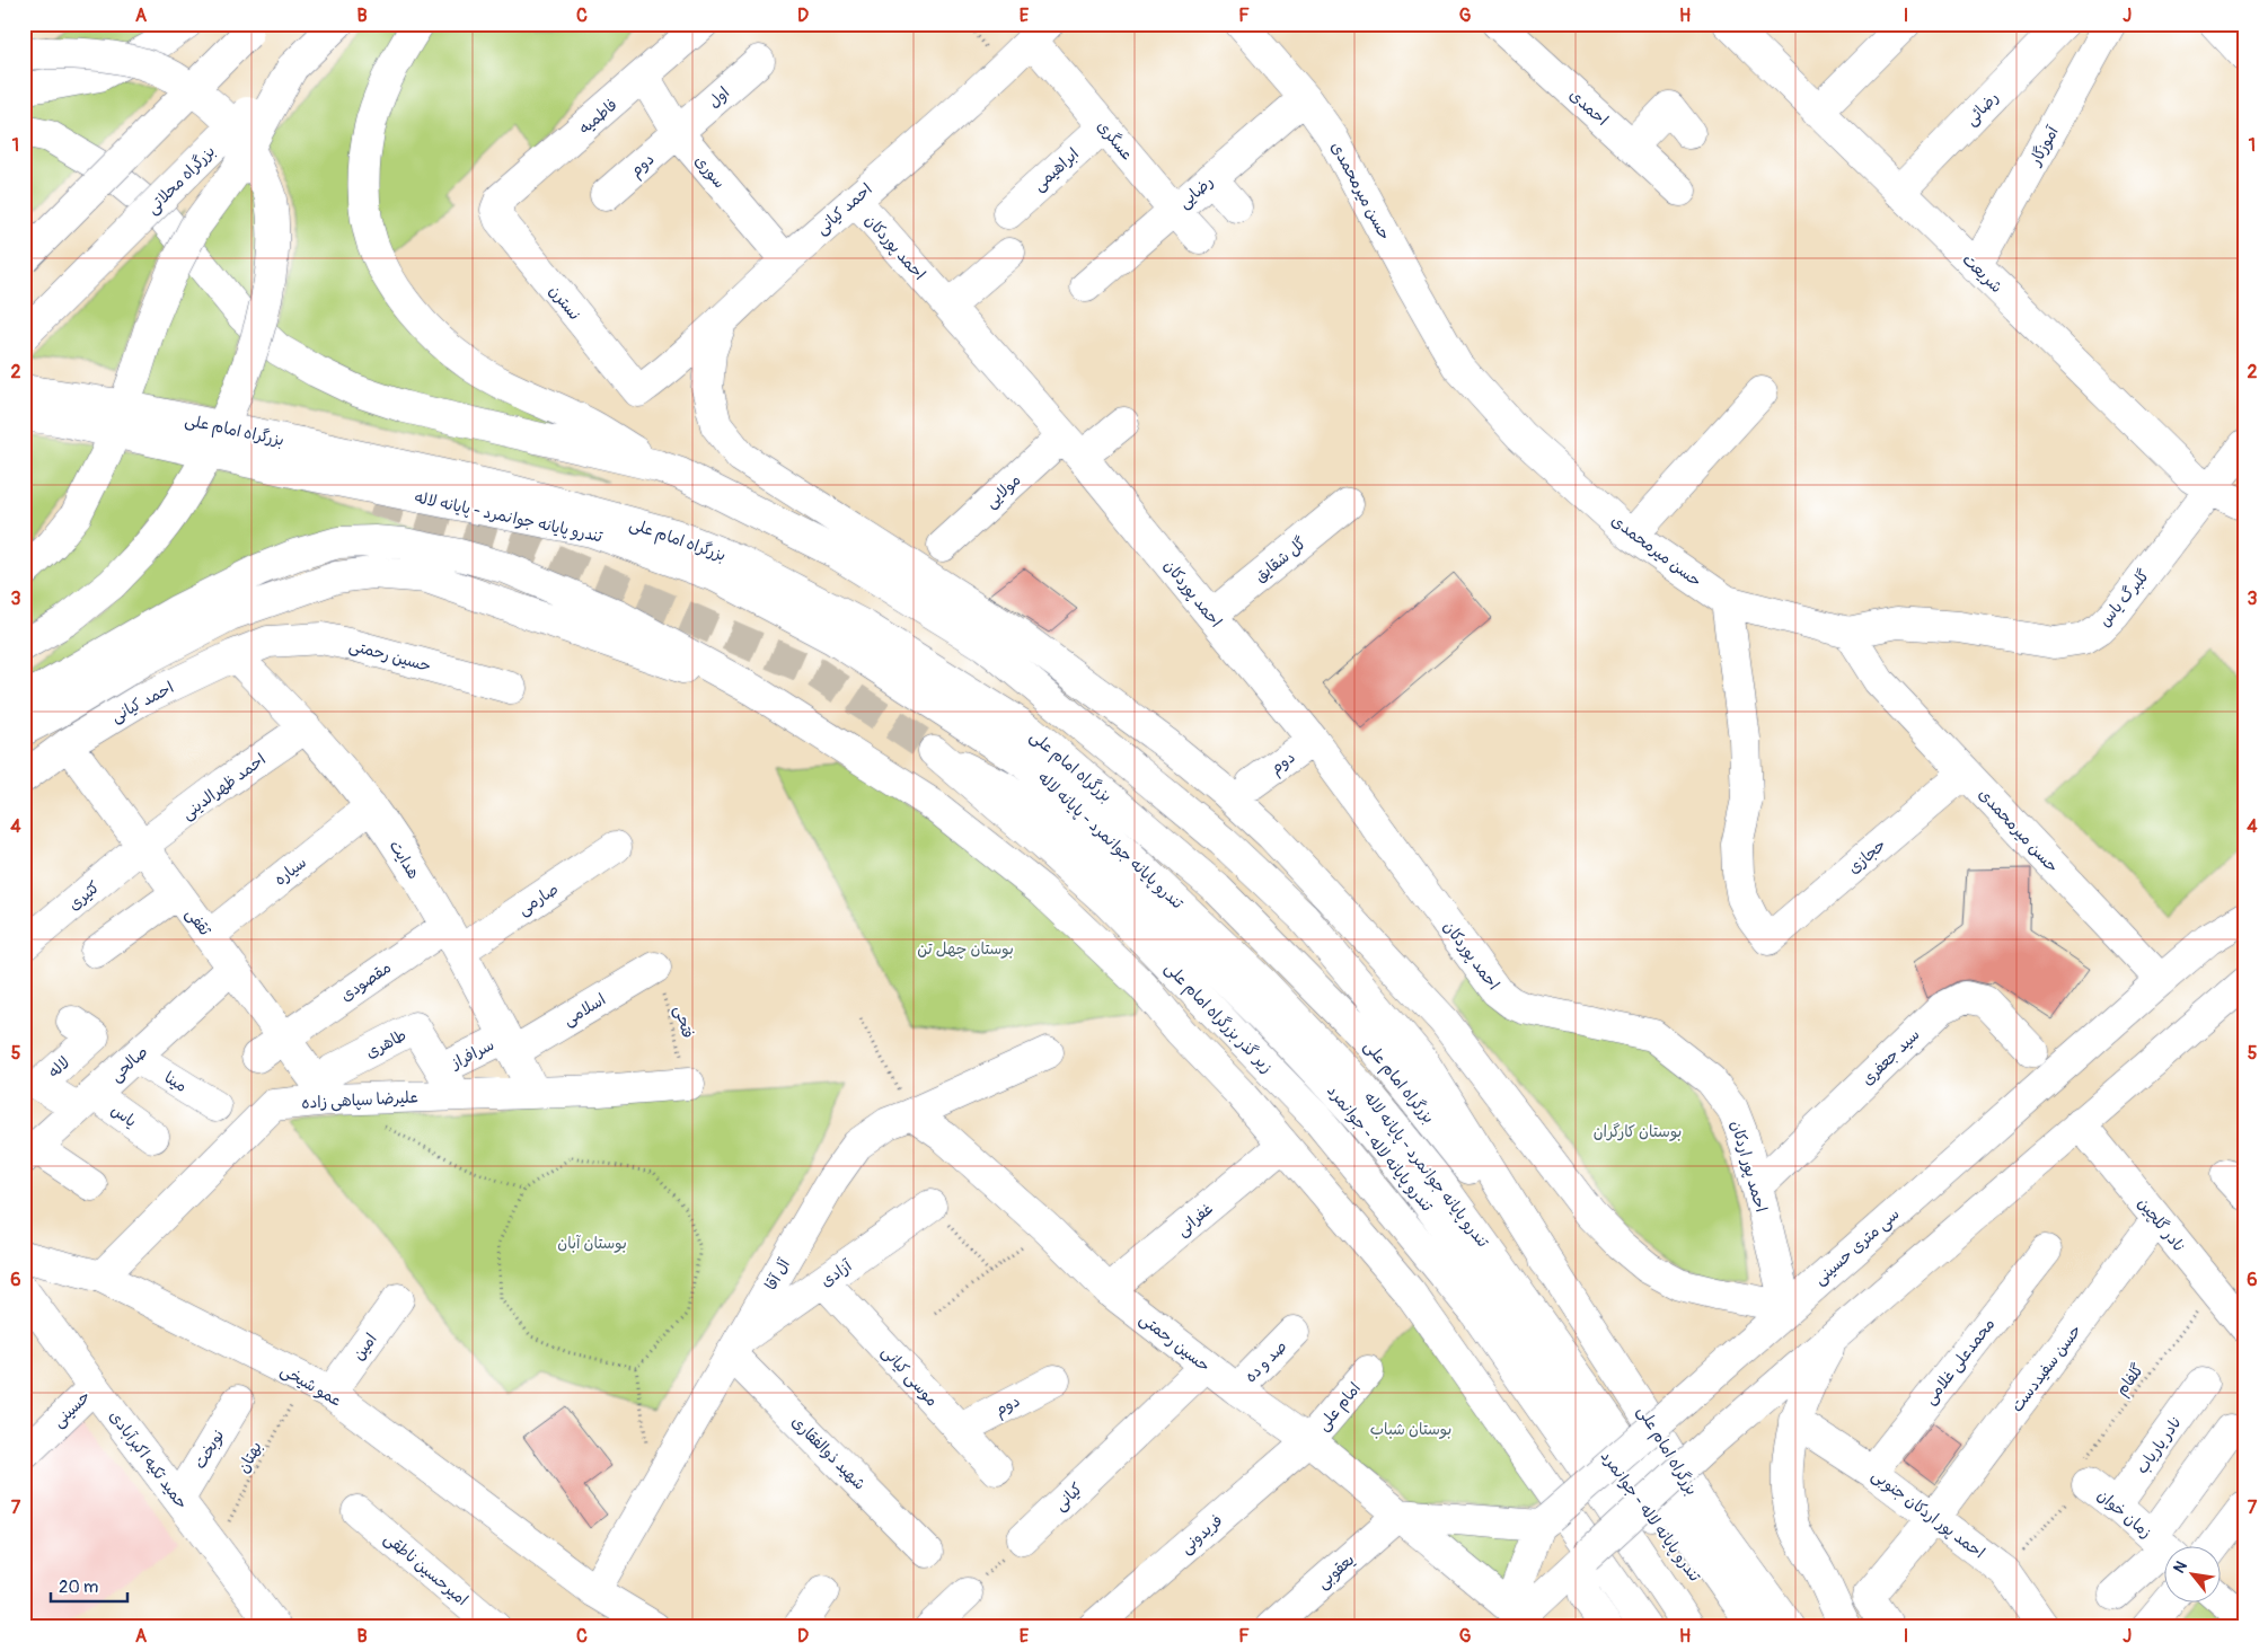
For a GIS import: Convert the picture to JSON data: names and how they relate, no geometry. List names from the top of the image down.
{
  "streets": {
    "main road": [
      "اول",
      "احمدی",
      "رضائی",
      "فاطمیه",
      "عسگری",
      "آموزگار",
      "دوم",
      "ابراهیمی",
      "سوری",
      "بزرگراه محلاتی",
      "حسن میرمحمدی",
      "رضایی",
      "احمد کیانی",
      "احمد پوردکان",
      "شریعت",
      "نسترن",
      "بزرگراه امام علی",
      "مولایی",
      "تندرو پایانه جوانمرد - پایانه لاله",
      "گل شقایق",
      "گلبرگ یاس",
      "حسین رحمتی",
      "احمد ظهرالدینی",
      "حجازی",
      "هدایت",
      "سیاره",
      "کثیری",
      "صارمی",
      "ثقفی",
      "مقصودی",
      "اسلامی",
      "زیر گذر بزرگراه امام علی",
      "طاهری",
      "سرافراز",
      "سید جعفری",
      "صالحی",
      "لاله",
      "مینا",
      "علیرضا سپاهی زاده",
      "یاس",
      "تندرو پایانه لاله - جوانمرد",
      "احمد پور اردکان",
      "غفرانی",
      "نادر گلچین",
      "سی متری حسینی",
      "آزادی",
      "آل آقا",
      "امین",
      "صد و ده",
      "محمدعلی غلامی",
      "حسن سفیددست",
      "موسی کیانی",
      "عمو شیخی",
      "امام علی",
      "حسینی",
      "نادر یاریاب",
      "نوبخت",
      "شهید ذوالفقاری",
      "حمید تکیه اکبرآبادی",
      "کیانی",
      "احمد پور اردکان جنوبی",
      "زمان خوان",
      "فریدونی",
      "امیرحسین ناطقی",
      "یعقوبی"
    ],
    "path": ["فتحی", "گلفام", "بهتان"]
  },
  "crossings": [
    ["اول", "دوم"],
    ["اول", "سوری"],
    ["رضائی", "شریعت"],
    ["فاطمیه", "سوری"],
    ["فاطمیه", "نسترن"],
    ["عسگری", "ابراهیمی"],
    ["عسگری", "رضایی"],
    ["عسگری", "احمد کیانی"],
    ["آموزگار", "شریعت"],
    ["دوم", "سوری"],
    ["دوم", "احمد پوردکان"],
    ["دوم", "موسی کیانی"],
    ["سوری", "احمد کیانی"],
    ["حسن میرمحمدی", "رضایی"],
    ["حسن میرمحمدی", "گلبرگ یاس"],
    ["حسن میرمحمدی", "حجازی"],
    ["حسن میرمحمدی", "سی متری حسینی"],
    ["احمد کیانی", "احمد پوردکان"],
    ["احمد کیانی", "نسترن"],
    ["احمد کیانی", "حسین رحمتی"],
    ["احمد کیانی", "هدایت"],
    ["احمد کیانی", "ثقفی"],
    ["احمد پوردکان", "مولایی"],
    ["احمد پوردکان", "گل شقایق"],
    ["احمد پوردکان", "احمد پور اردکان"],
    ["شریعت", "گلبرگ یاس"],
    ["بزرگراه امام علی", "تندرو پایانه جوانمرد - پایانه لاله"],
    ["حسین رحمتی", "غفرانی"],
    ["حسین رحمتی", "سی متری حسینی"],
    ["حسین رحمتی", "آل آقا"],
    ["حسین رحمتی", "صد و ده"],
    ["حسین رحمتی", "امام علی"],
    ["حسین رحمتی", "کیانی"],
    ["حسین رحمتی", "فریدونی"],
    ["حسین رحمتی", "یعقوبی"],
    ["احمد ظهرالدینی", "هدایت"],
    ["احمد ظهرالدینی", "کثیری"],
    ["احمد ظهرالدینی", "ثقفی"],
    ["هدایت", "سیاره"],
    ["هدایت", "صارمی"],
    ["هدایت", "مقصودی"],
    ["هدایت", "اسلامی"],
    ["هدایت", "سرافراز"],
    ["هدایت", "علیرضا سپاهی زاده"],
    ["سیاره", "ثقفی"],
    ["کثیری", "ثقفی"],
    ["صارمی", "مقصودی"],
    ["ثقفی", "مقصودی"],
    ["ثقفی", "طاهری"],
    ["ثقفی", "صالحی"],
    ["ثقفی", "علیرضا سپاهی زاده"],
    ["اسلامی", "فتحی"],
    ["اسلامی", "سرافراز"],
    ["زیر گذر بزرگراه امام علی", "تندرو پایانه لاله - جوانمرد"],
    ["فتحی", "علیرضا سپاهی زاده"],
    ["طاهری", "سرافراز"],
    ["طاهری", "علیرضا سپاهی زاده"],
    ["سرافراز", "علیرضا سپاهی زاده"],
    ["سید جعفری", "احمد پور اردکان"],
    ["صالحی", "لاله"],
    ["صالحی", "مینا"],
    ["صالحی", "یاس"],
    ["لاله", "یاس"],
    ["علیرضا سپاهی زاده", "عمو شیخی"],
    ["احمد پور اردکان", "سی متری حسینی"],
    ["نادر گلچین", "حسن سفیددست"],
    ["نادر گلچین", "گلفام"],
    ["آزادی", "آل آقا"],
    ["آزادی", "موسی کیانی"],
    ["آزادی", "شهید ذوالفقاری"],
    ["آل آقا", "عمو شیخی"],
    ["آل آقا", "شهید ذوالفقاری"],
    ["امین", "عمو شیخی"],
    ["امین", "بهتان"],
    ["محمدعلی غلامی", "احمد پور اردکان جنوبی"],
    ["حسن سفیددست", "احمد پور اردکان جنوبی"],
    ["گلفام", "زمان خوان"],
    ["عمو شیخی", "بهتان"],
    ["امام علی", "فریدونی"],
    ["حسینی", "حمید تکیه اکبرآبادی"],
    ["نادر یاریاب", "زمان خوان"],
    ["نوبخت", "حمید تکیه اکبرآبادی"],
    ["بهتان", "حمید تکیه اکبرآبادی"],
    ["احمد پور اردکان جنوبی", "زمان خوان"]
  ],
  "parks": [
    "بوستان چهل تن",
    "بوستان کارگران",
    "بوستان آبان",
    "بوستان شباب"
  ],
  "scale_bar": "20 m",
  "north": "top left",
  "grid": {
    "columns": [
      "A",
      "B",
      "C",
      "D",
      "E",
      "F",
      "G",
      "H",
      "I",
      "J"
    ],
    "rows": [
      "1",
      "2",
      "3",
      "4",
      "5",
      "6",
      "7"
    ]
  }
}
